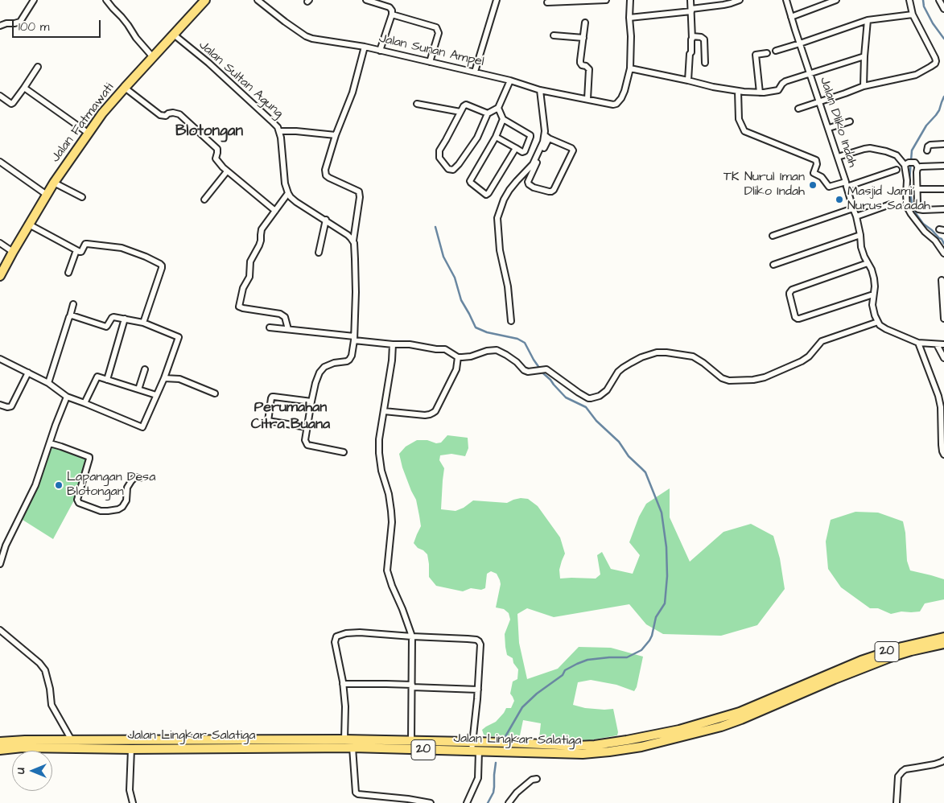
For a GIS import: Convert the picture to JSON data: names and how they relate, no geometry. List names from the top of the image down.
{
  "streets": {
    "main road": ["Jalan Fatmawati", "20", "Jalan Lingkar Salatiga"],
    "street": ["Jalan Sunan Ampel", "Jalan Sultan Agung", "Jalan Dliko Indah"]
  },
  "crossings": [
    ["Jalan Sultan Agung", "Jalan Fatmawati"]
  ],
  "districts": ["Blotongan", "Perumahan Citra Buana"],
  "places": ["TK Nurul Iman Dliko Indah", "Masjid Jami' Nurus Sa'adah", "Lapangan Desa Blotongan"],
  "scale_bar": "100 m",
  "north": "left"
}
